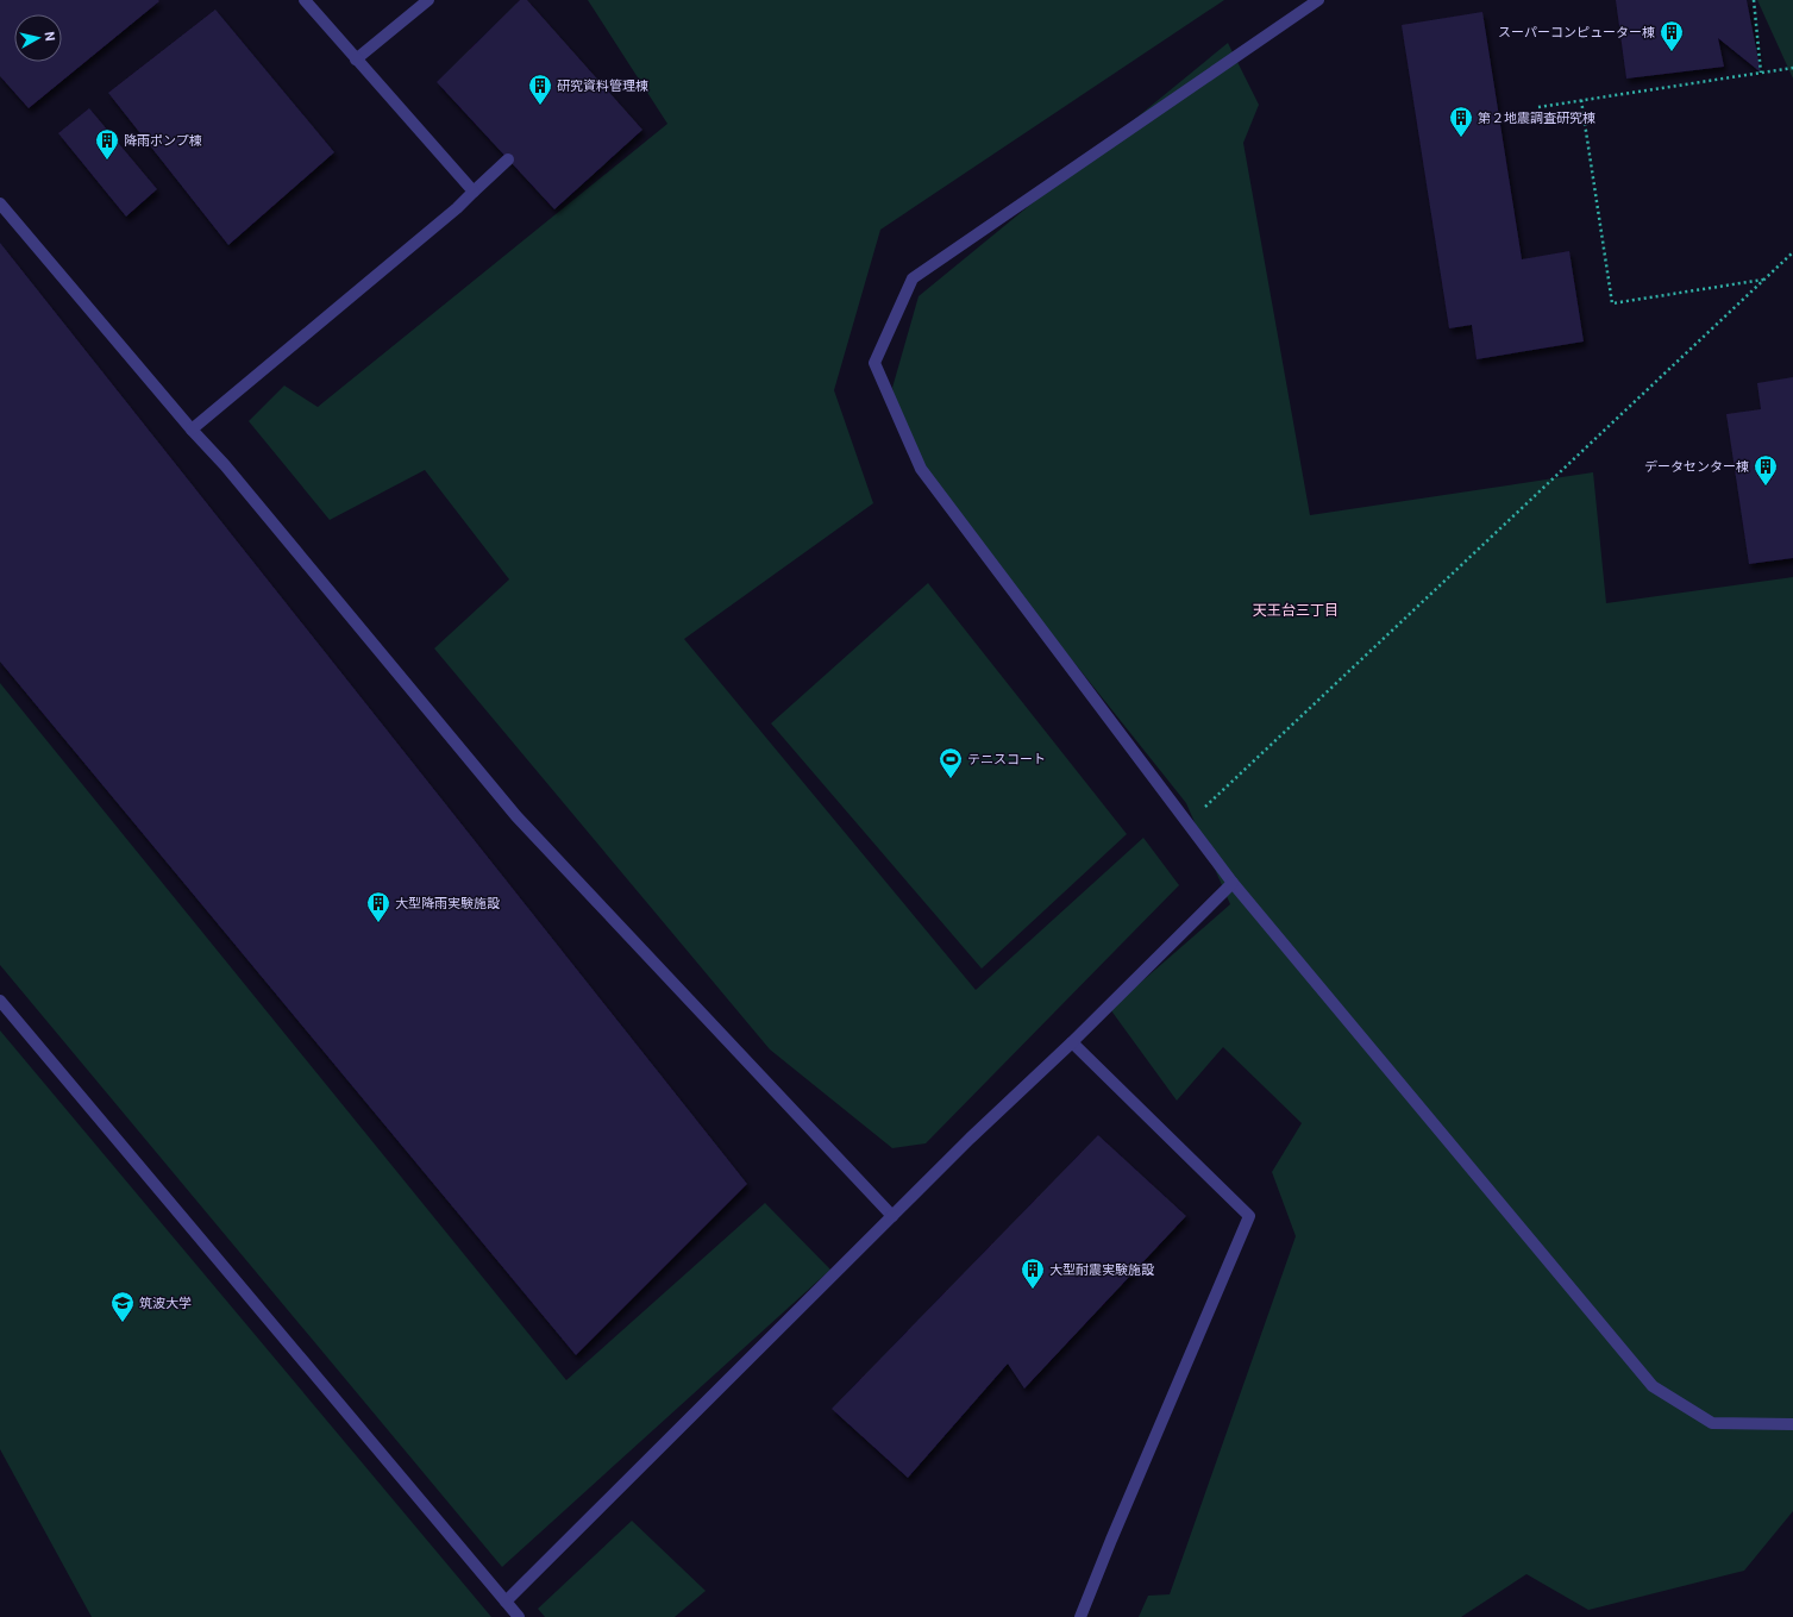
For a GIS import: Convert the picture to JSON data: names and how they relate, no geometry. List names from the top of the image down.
{
  "districts": ["天王台三丁目"],
  "places": {
    "building": [
      "スーパーコンピューター棟",
      "研究資料管理棟",
      "第２地震調査研究棟",
      "降雨ポンプ棟",
      "データセンター棟",
      "大型降雨実験施設",
      "大型耐震実験施設"
    ],
    "sports": ["テニスコート"],
    "school or university": ["筑波大学"]
  },
  "north": "right"
}
